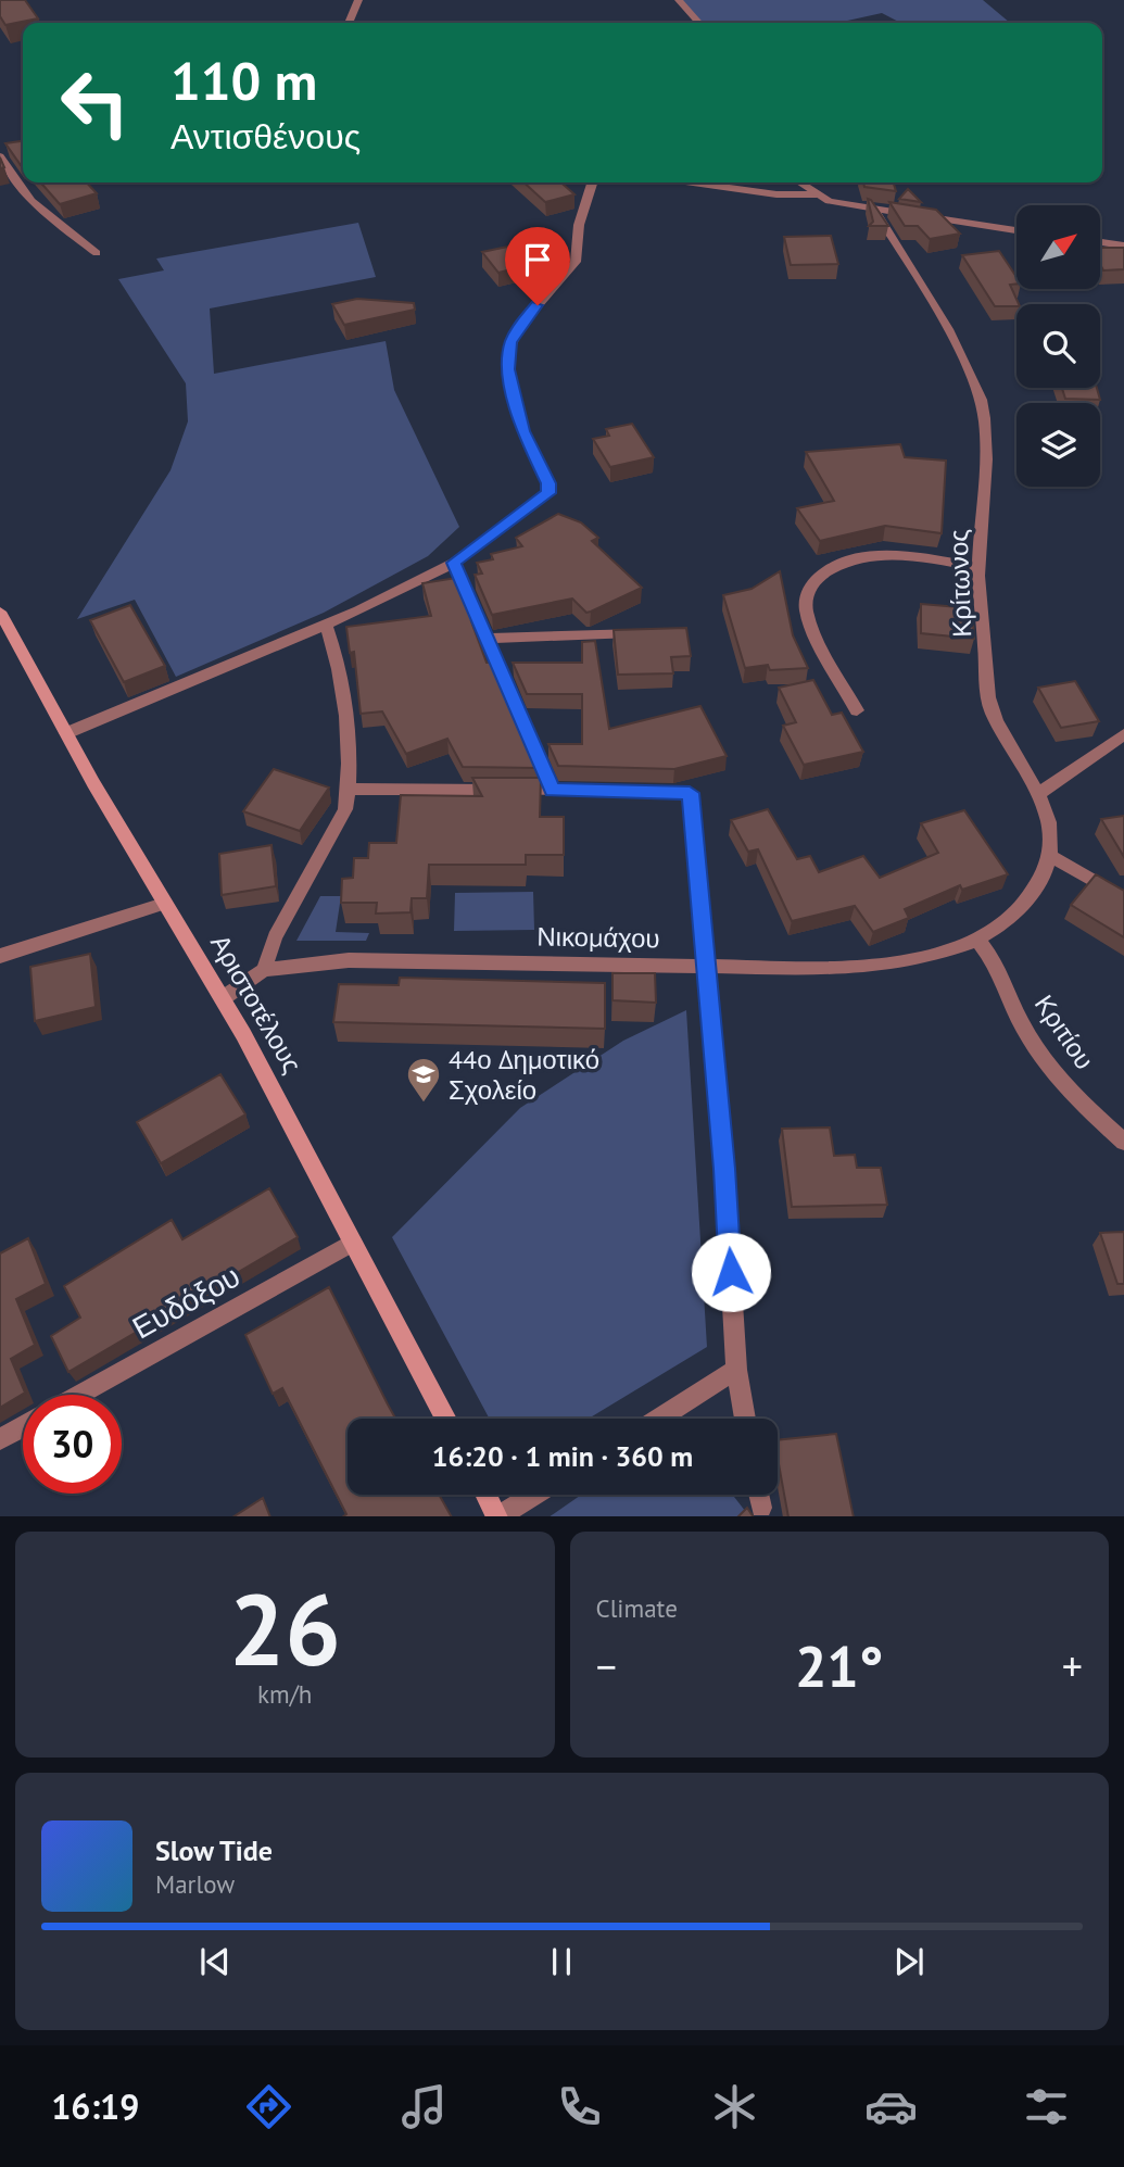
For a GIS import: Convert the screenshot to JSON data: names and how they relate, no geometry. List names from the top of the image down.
{
  "streets": {
    "main road": ["Αριστοτέλους"],
    "street": [
      "Κρίτωνος",
      "Νικομάχου",
      "Κριτίου",
      "Ευδόξου"
    ]
  },
  "crossings": [
    ["Κρίτωνος", "Νικομάχου"],
    ["Κρίτωνος", "Κριτίου"],
    ["Νικομάχου", "Αριστοτέλους"],
    ["Νικομάχου", "Κριτίου"],
    ["Αριστοτέλους", "Ευδόξου"]
  ],
  "places": {
    "school or university": ["44ο Δημοτικό Σχολείο"]
  },
  "north": "top right",
  "page": {
    "turn": ["110 m", "Αντισθένους"],
    "limit": "30",
    "trip": "16:20 · 1 min · 360 m",
    "tile": [
      ["26", "km/h"],
      "Climate"
    ],
    "heat": ["−", "21°", "+"],
    "song": ["Slow Tide", "Marlow"],
    "tabs": "16:19"
  }
}
